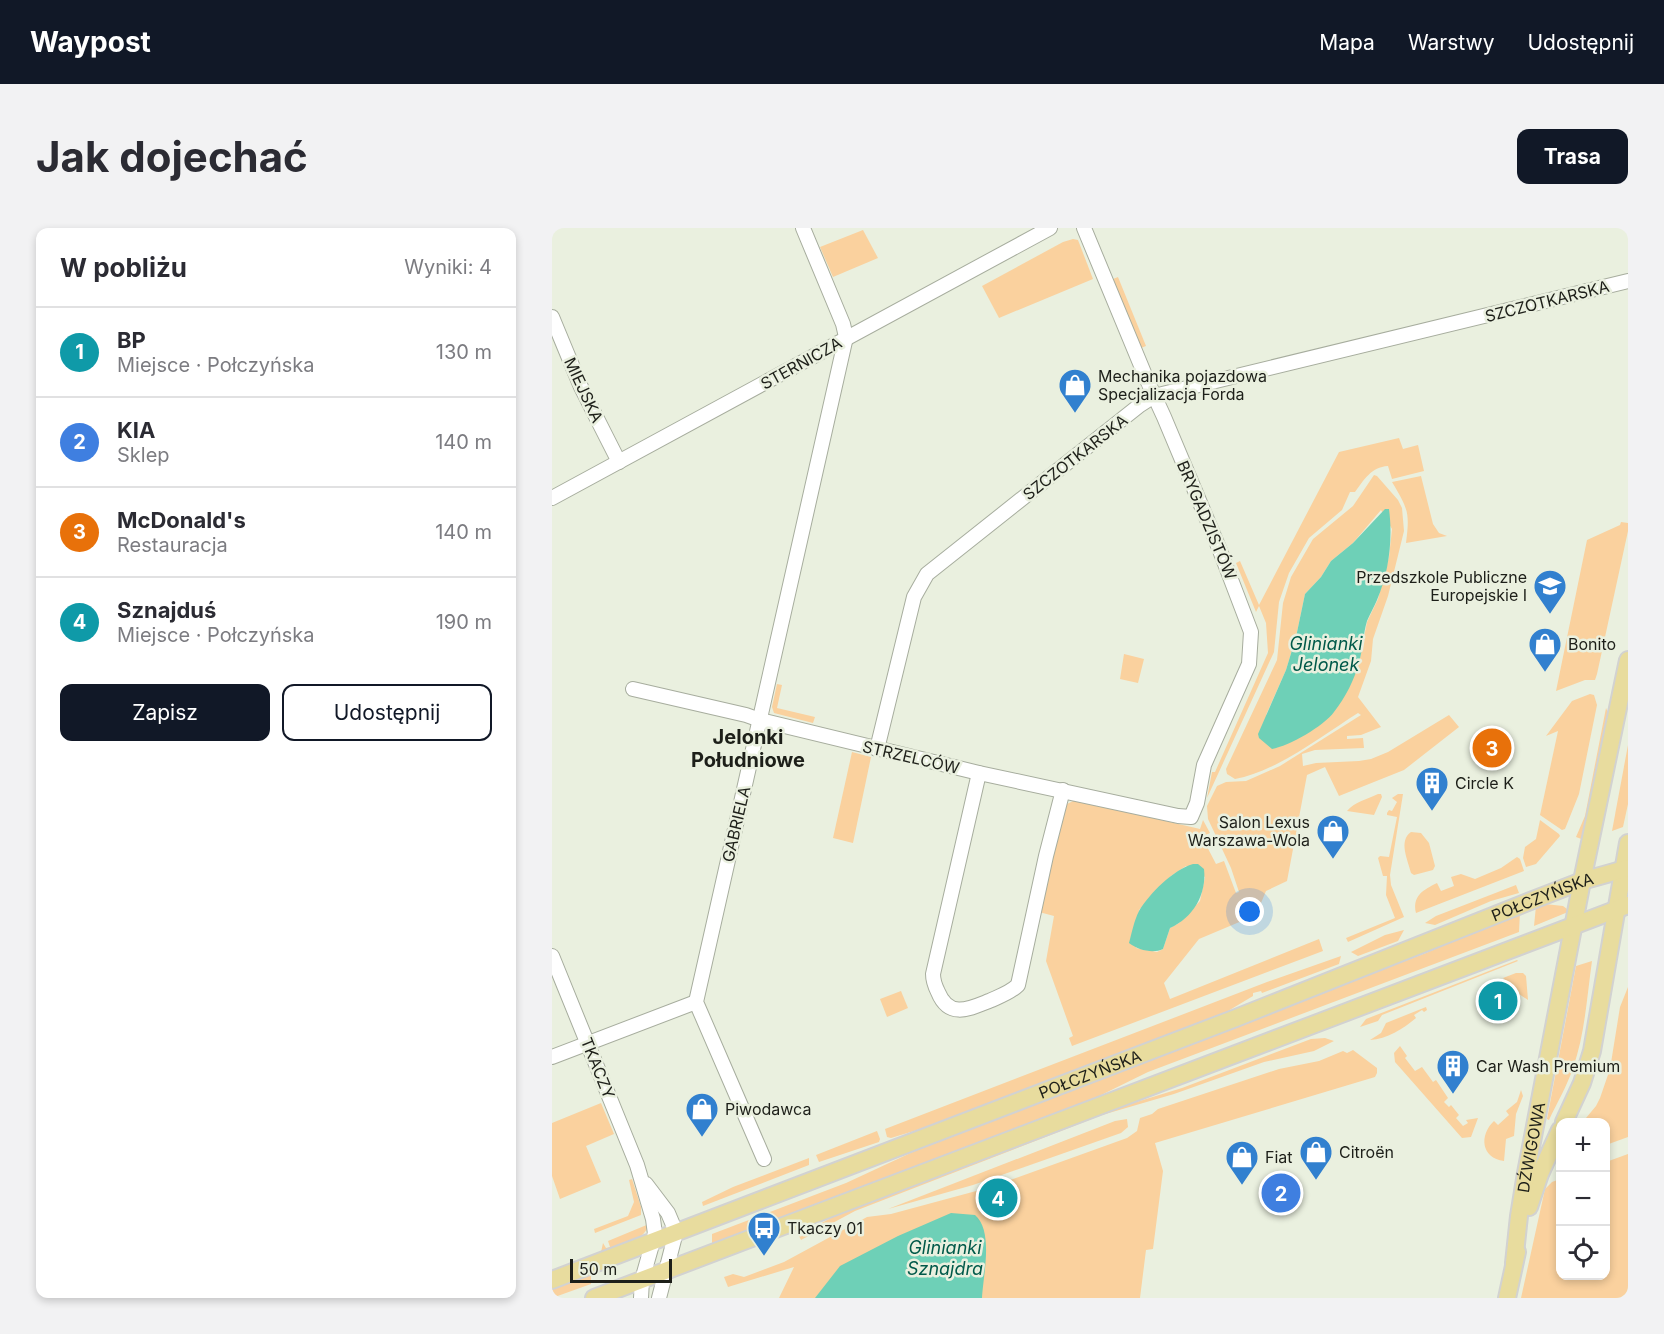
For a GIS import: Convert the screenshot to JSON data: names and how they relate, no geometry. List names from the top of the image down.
{
  "streets": {
    "main road": ["POŁCZYŃSKA", "DŹWIGOWA"],
    "street": [
      "SZCZOTKARSKA",
      "STERNICZA",
      "MIEJSKA",
      "BRYGADZISTÓW",
      "STRZELCÓW",
      "GABRIELA",
      "TKACZY"
    ]
  },
  "crossings": [
    ["SZCZOTKARSKA", "BRYGADZISTÓW"],
    ["SZCZOTKARSKA", "STRZELCÓW"],
    ["STERNICZA", "MIEJSKA"],
    ["STERNICZA", "GABRIELA"],
    ["BRYGADZISTÓW", "STRZELCÓW"],
    ["STRZELCÓW", "GABRIELA"],
    ["POŁCZYŃSKA", "TKACZY"],
    ["POŁCZYŃSKA", "DŹWIGOWA"]
  ],
  "districts": ["Jelonki Południowe"],
  "water": ["Glinianki Jelonek", "Glinianki Sznajdra"],
  "places": {
    "shop": [
      "Mechanika pojazdowa Specjalizacja Forda",
      "Bonito",
      "Salon Lexus Warszawa-Wola",
      "Piwodawca",
      "Citroën",
      "Fiat"
    ],
    "school or university": ["Przedszkole Publiczne Europejskie I"],
    "building": ["Circle K", "Car Wash Premium"],
    "bus stop": ["Tkaczy 01"]
  },
  "scale_bar": "50 m",
  "page": {
    "header": "Waypost",
    "nav": ["Mapa", "Warstwy", "Udostępnij"],
    "buttons": [
      "Trasa",
      ["Zapisz", "Udostępnij"]
    ],
    "title": "Jak dojechać",
    "heading": ["W pobliżu", "Wyniki: 4"],
    "list": [
      {
        "mark": "1",
        "name": "BP",
        "note": "Miejsce · Połczyńska",
        "value": "130 m"
      },
      {
        "mark": "2",
        "name": "KIA",
        "note": "Sklep",
        "value": "140 m"
      },
      {
        "mark": "3",
        "name": "McDonald's",
        "note": "Restauracja",
        "value": "140 m"
      },
      {
        "mark": "4",
        "name": "Sznajduś",
        "note": "Miejsce · Połczyńska",
        "value": "190 m"
      }
    ],
    "pins": [
      "3",
      "1",
      "2",
      "4"
    ],
    "map_buttons": ["+", "−"],
    "scale": "50 m"
  }
}
